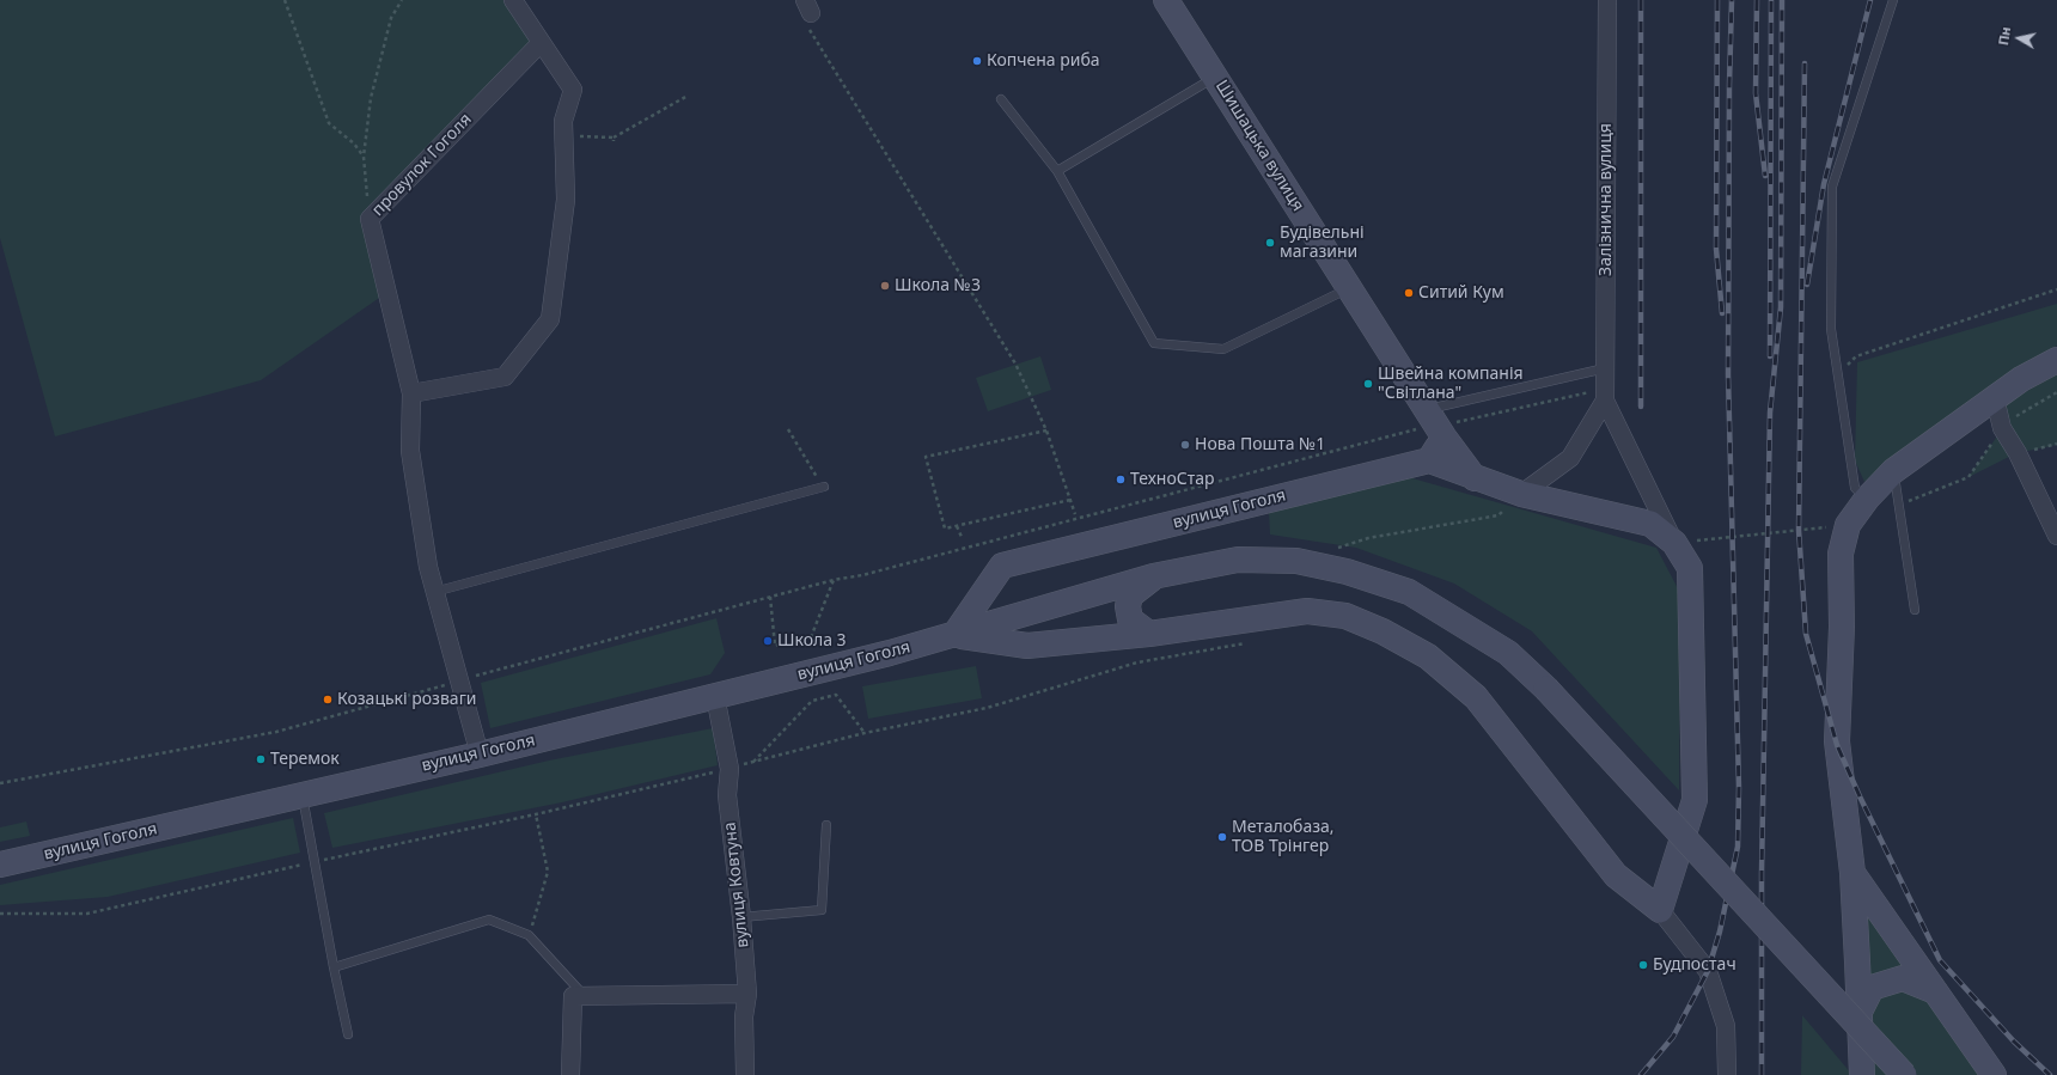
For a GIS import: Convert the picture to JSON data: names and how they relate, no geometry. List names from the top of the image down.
{
  "streets": {
    "street": [
      "Шишацька вулиця",
      "провулок Гоголя",
      "Залізнична вулиця",
      "вулиця Гоголя",
      "вулиця Ковтуна"
    ]
  },
  "crossings": [
    ["провулок Гоголя", "вулиця Гоголя"],
    ["вулиця Гоголя", "вулиця Ковтуна"]
  ],
  "places": [
    "Копчена риба",
    "Будівельні магазини",
    "Школа №3",
    "Ситий Кум",
    "Швейна компанія \"Світлана\"",
    "Нова Пошта №1",
    "ТехноСтар",
    "Школа 3",
    "Козацькі розваги",
    "Теремок",
    "Металобаза, ТОВ Трінгер",
    "Будпостач"
  ],
  "north": "left"
}
